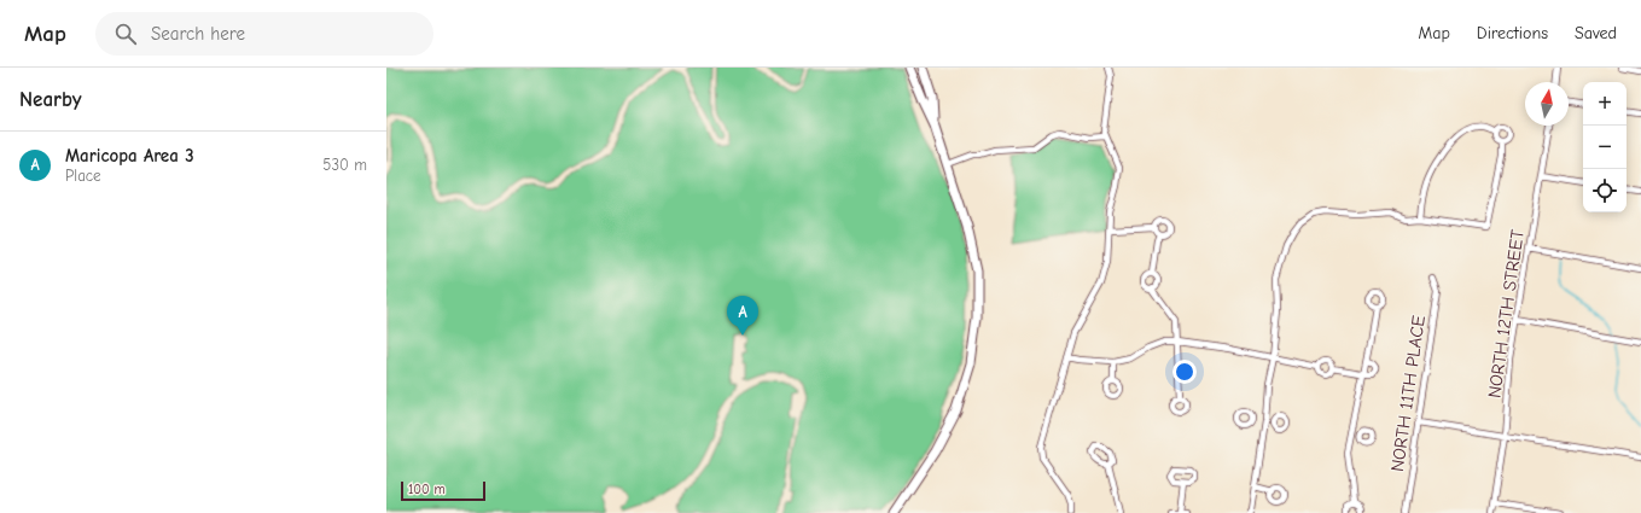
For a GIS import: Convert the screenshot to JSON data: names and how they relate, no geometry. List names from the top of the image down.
{
  "streets": {
    "street": ["NORTH 12TH STREET", "NORTH 11TH PLACE"]
  },
  "scale_bar": "100 m",
  "north": "top",
  "page": {
    "header": "Map",
    "search": "Search here",
    "nav": ["Map", "Directions", "Saved"],
    "heading": "Nearby",
    "map_buttons": ["+", "−"],
    "list": [
      {
        "mark": "A",
        "name": "Maricopa Area 3",
        "note": "Place",
        "value": "530 m"
      }
    ],
    "pins": "A",
    "scale": "100 m"
  }
}
